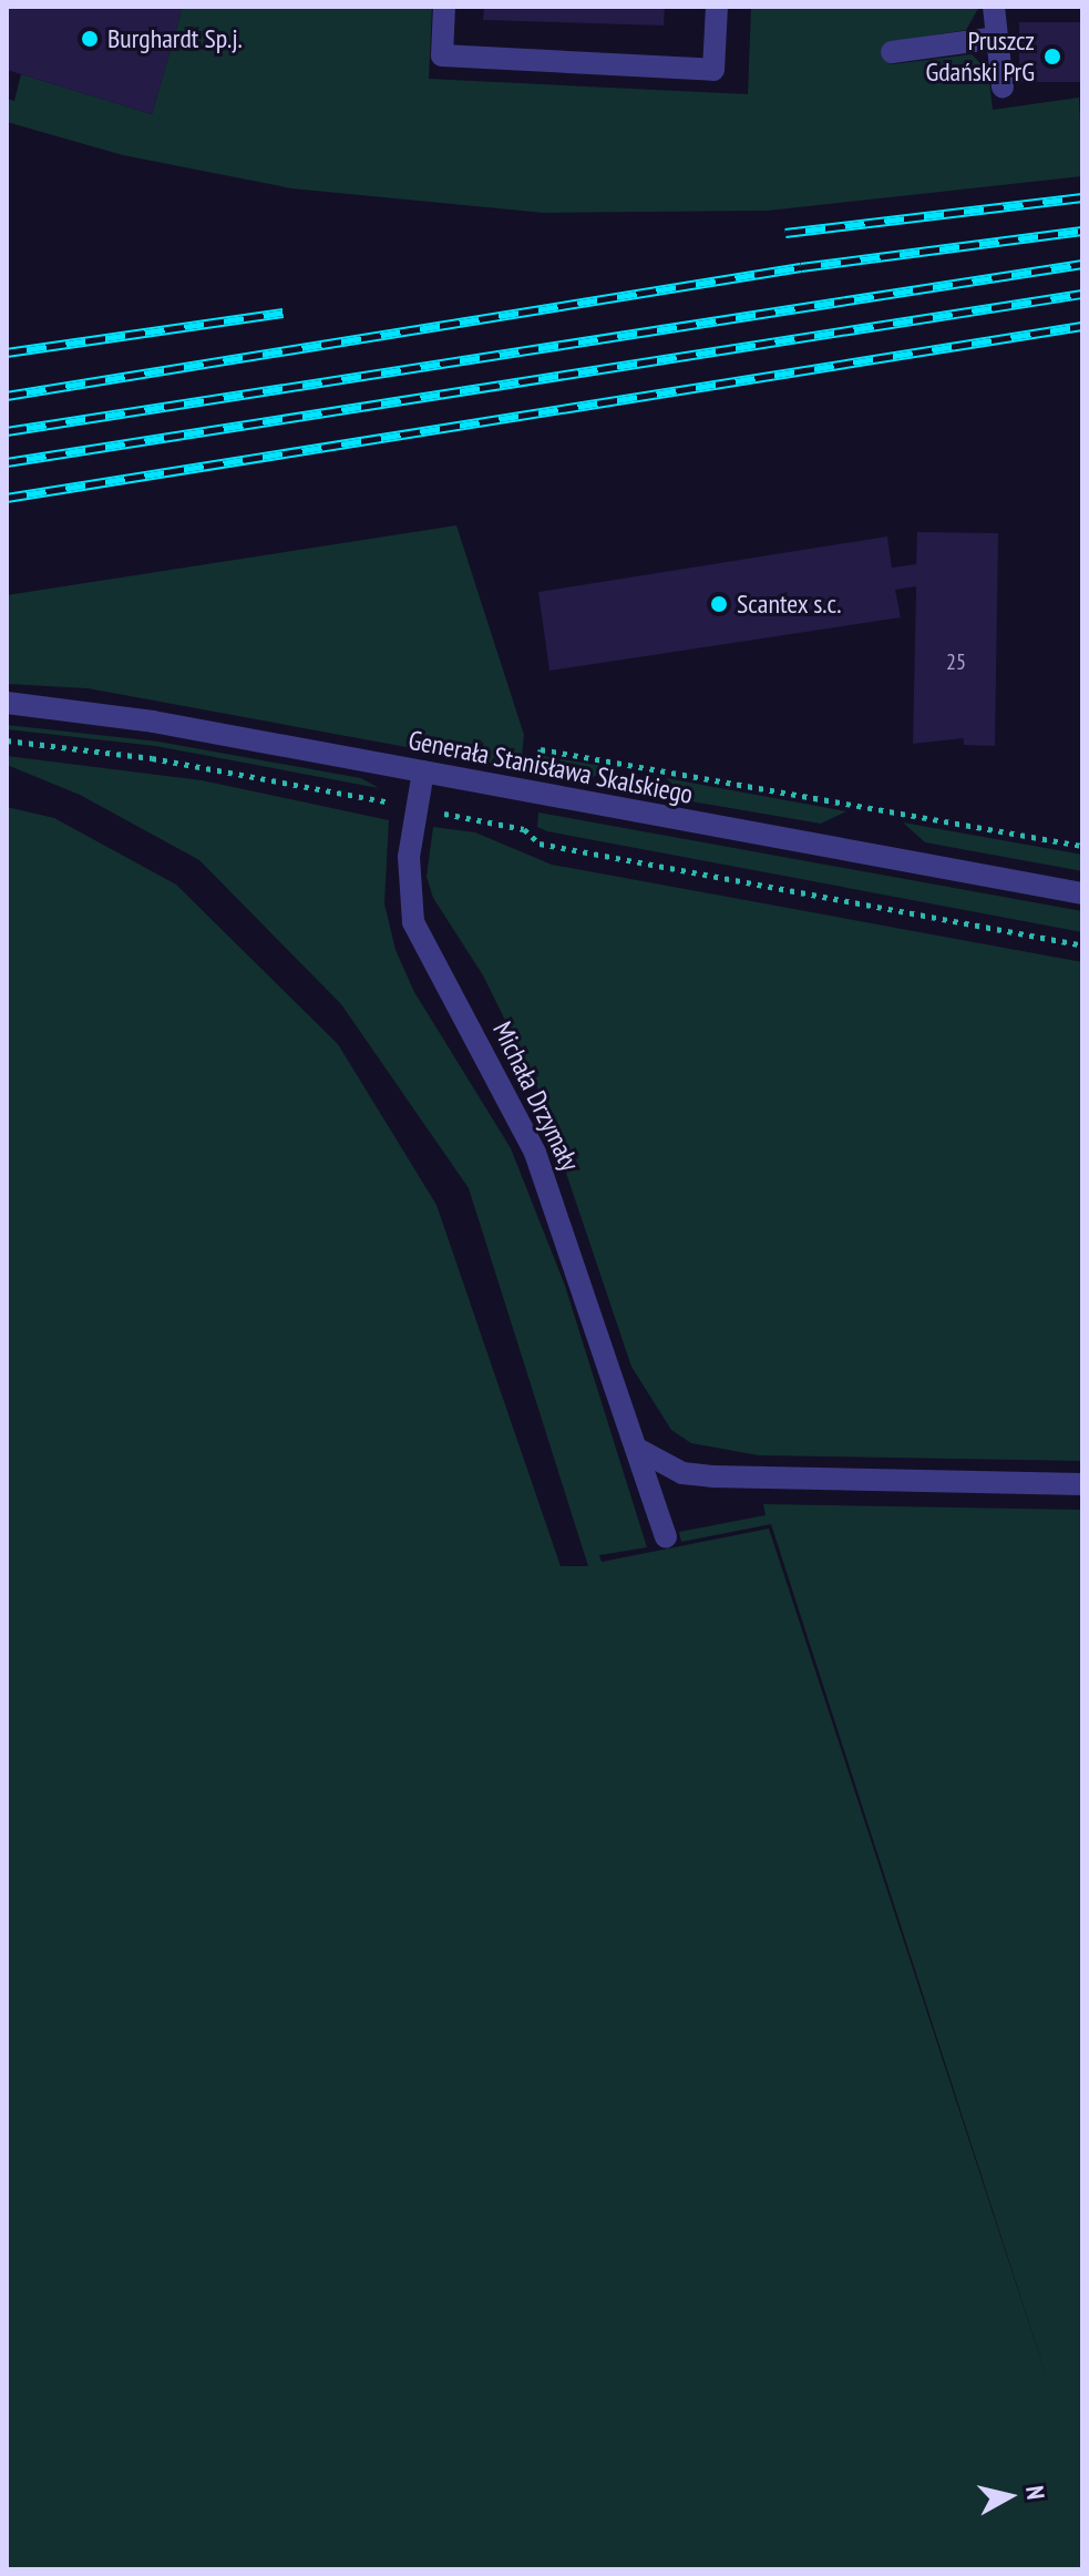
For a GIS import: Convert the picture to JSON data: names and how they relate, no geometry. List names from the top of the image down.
{
  "streets": {
    "street": ["Generała Stanisława Skalskiego", "Michała Drzymały"]
  },
  "crossings": [
    ["Generała Stanisława Skalskiego", "Michała Drzymały"]
  ],
  "places": ["Burghardt Sp.j.", "Pruszcz Gdański PrG", "Scantex s.c."],
  "house_numbers": ["25"],
  "north": "right"
}
